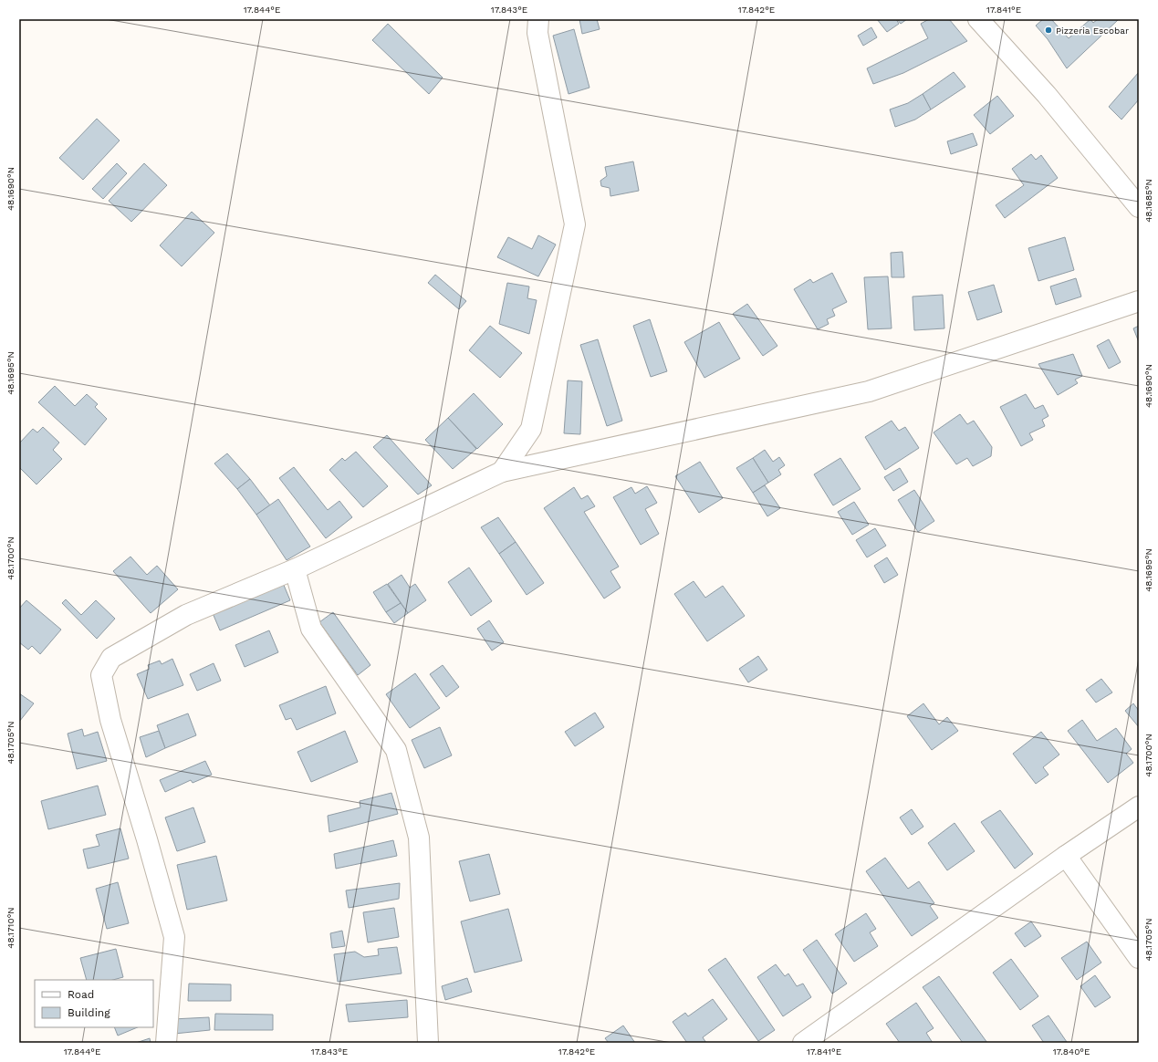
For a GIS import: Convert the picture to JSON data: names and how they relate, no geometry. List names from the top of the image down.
{
  "places": ["Pizzeria Escobar"],
  "legend": ["Road", "Building"],
  "coordinates": [
    "17.844°E",
    "17.843°E",
    "17.842°E",
    "17.841°E",
    "48.1690°N",
    "48.1685°N",
    "48.1695°N",
    "48.1700°N",
    "48.1705°N",
    "48.1710°N",
    "17.840°E"
  ]
}
